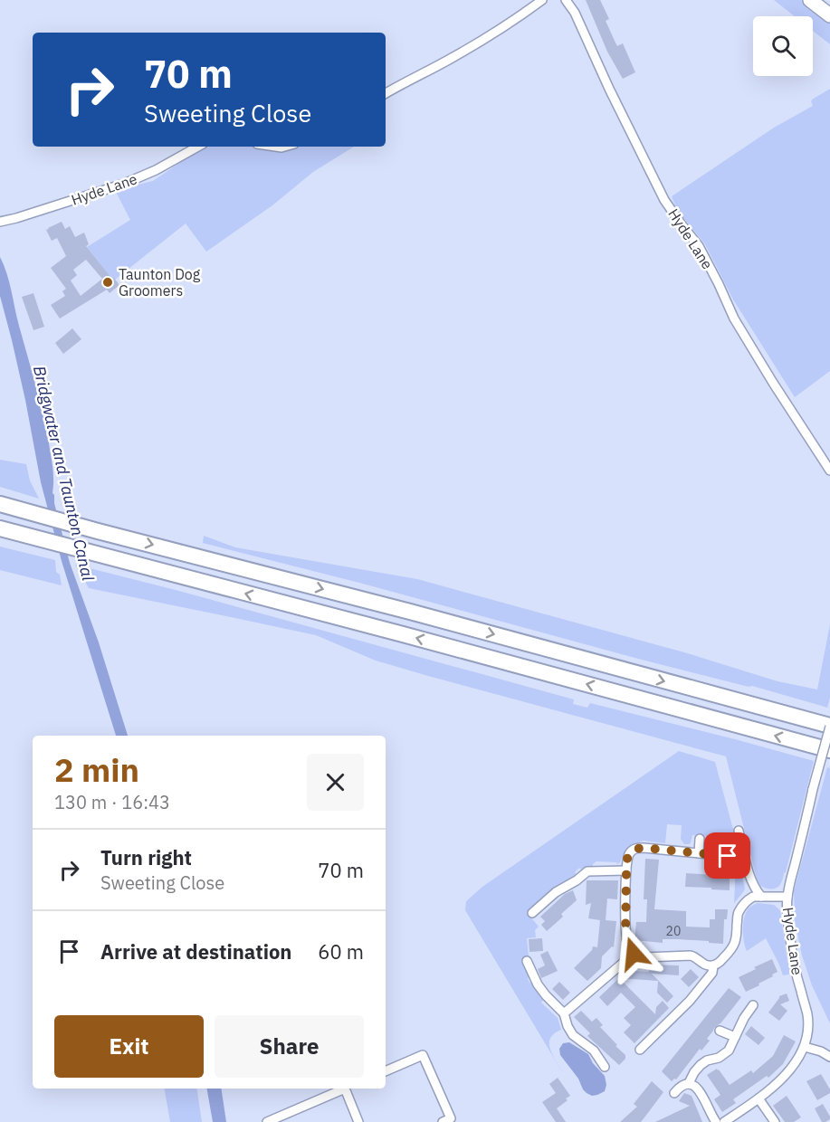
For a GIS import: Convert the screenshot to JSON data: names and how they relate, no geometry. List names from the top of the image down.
{
  "streets": {
    "street": ["Hyde Lane"]
  },
  "water": ["Bridgwater and Taunton Canal"],
  "places": ["Taunton Dog Groomers"],
  "house_numbers": ["20"],
  "page": {
    "turn": ["70 m", "Sweeting Close"],
    "heading": ["2 min", "130 m · 16:43"],
    "list": [
      {
        "name": "Turn right",
        "note": "Sweeting Close",
        "value": "70 m"
      },
      {
        "name": "Arrive at destination",
        "value": "60 m"
      }
    ],
    "buttons": ["Exit", "Share"]
  }
}
